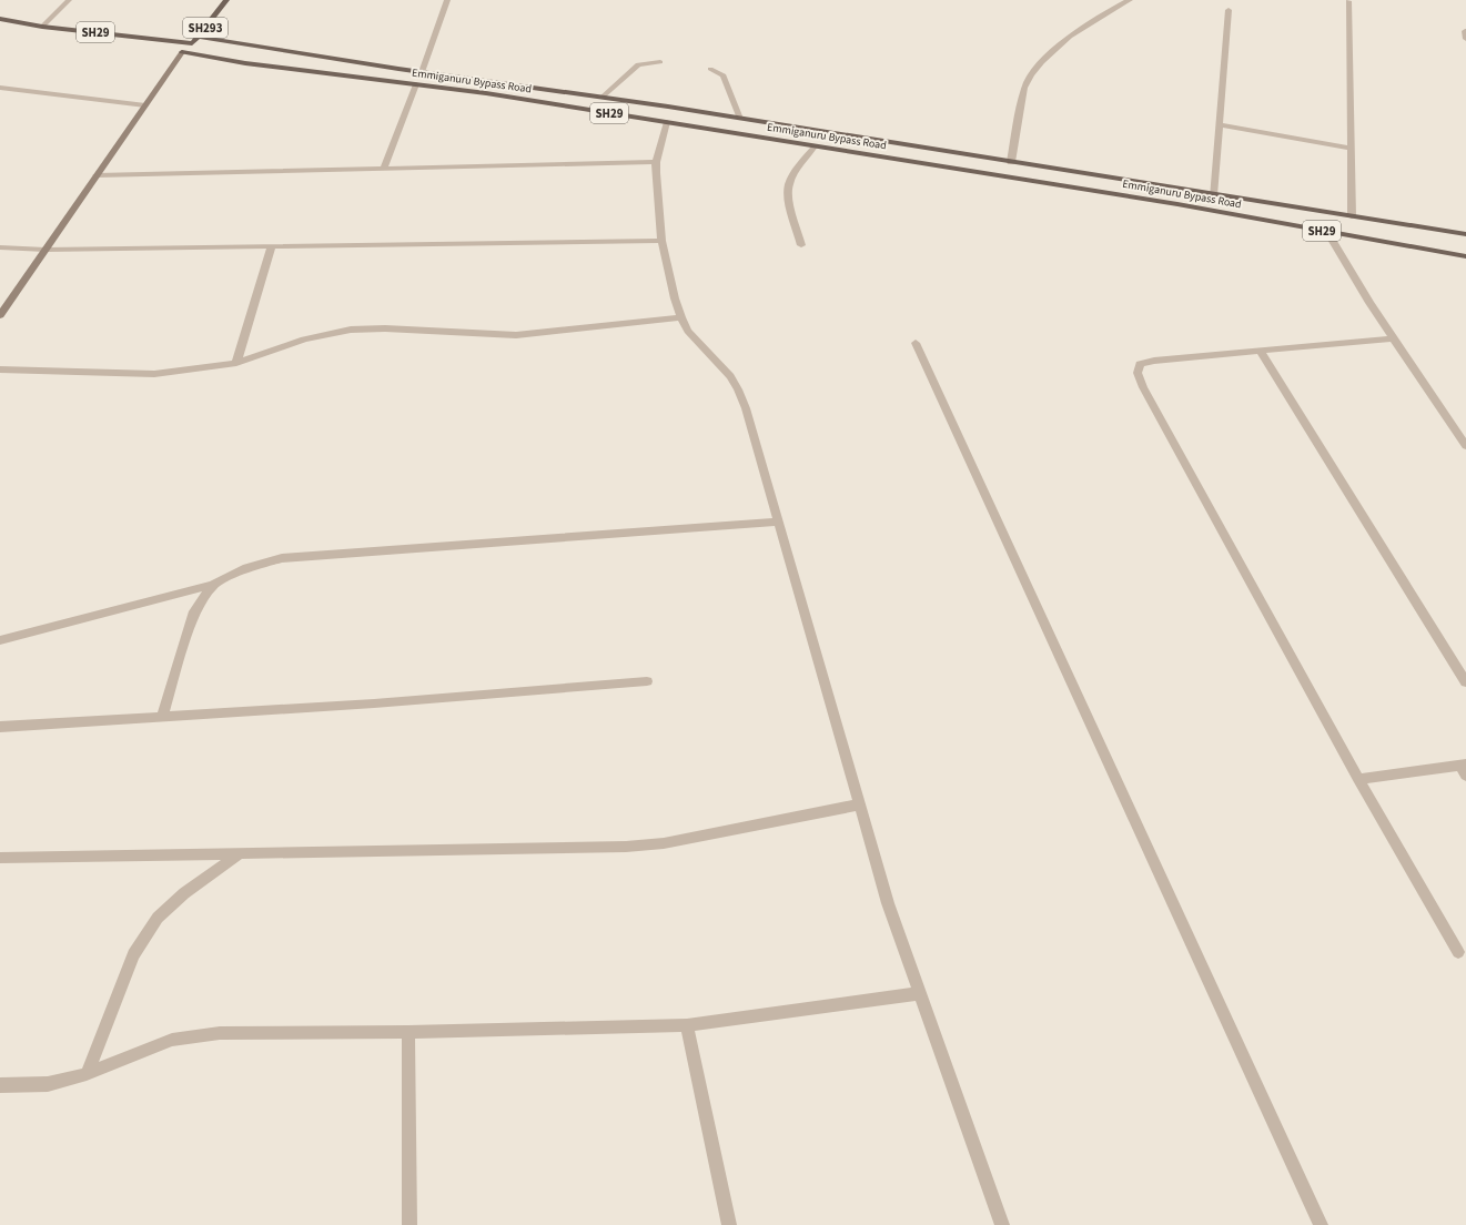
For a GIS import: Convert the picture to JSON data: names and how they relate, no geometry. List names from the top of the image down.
{
  "streets": {
    "main road": ["SH293", "SH29", "Emmiganuru Bypass Road"]
  },
  "crossings": [
    ["SH293", "SH29"],
    ["SH293", "Emmiganuru Bypass Road"]
  ]
}
